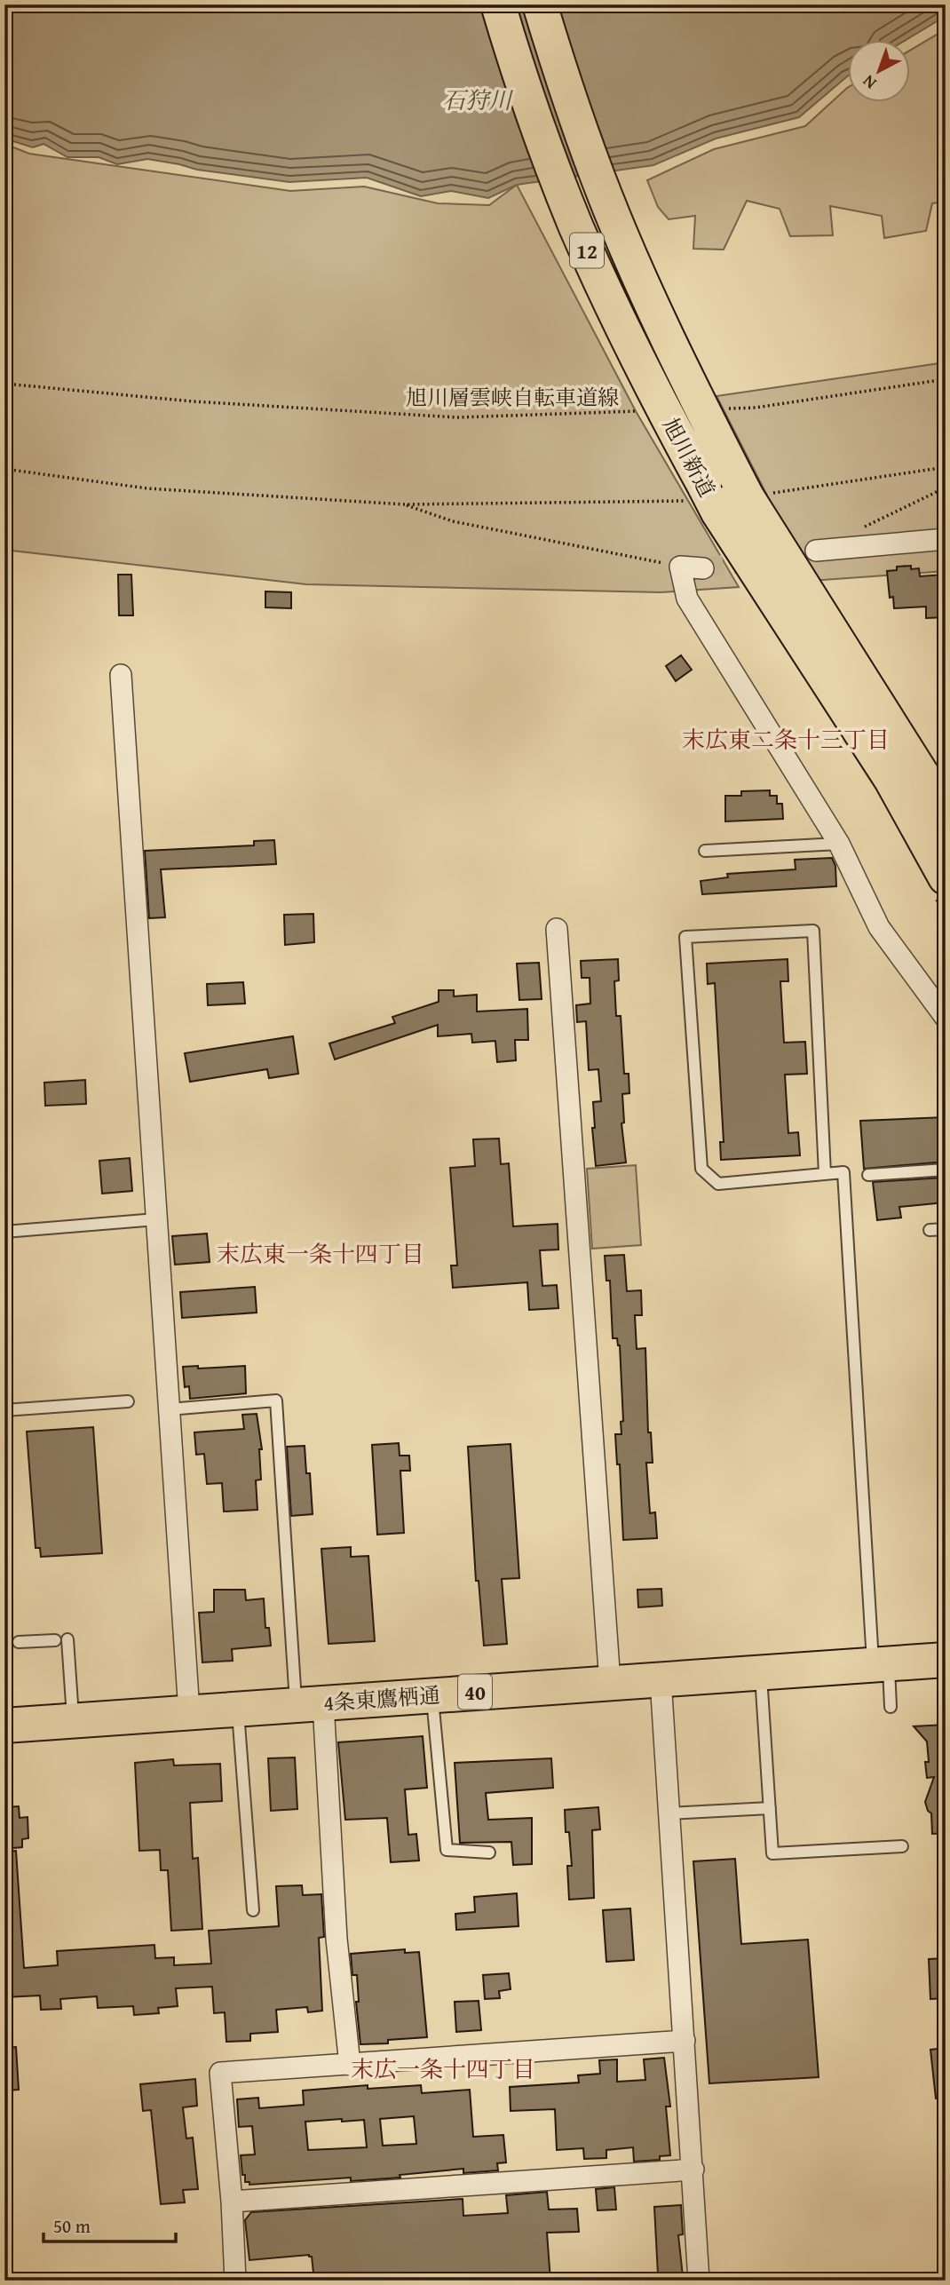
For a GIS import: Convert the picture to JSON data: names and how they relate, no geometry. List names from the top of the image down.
{
  "streets": {
    "highway": [
      "12",
      "旭川新道",
      "40",
      "4条東鷹栖通"
    ],
    "path": ["旭川層雲峡自転車道線"]
  },
  "districts": ["末広東二条十三丁目", "末広東一条十四丁目", "末広一条十四丁目"],
  "water": ["石狩川"],
  "scale_bar": "50 m",
  "north": "bottom left"
}
